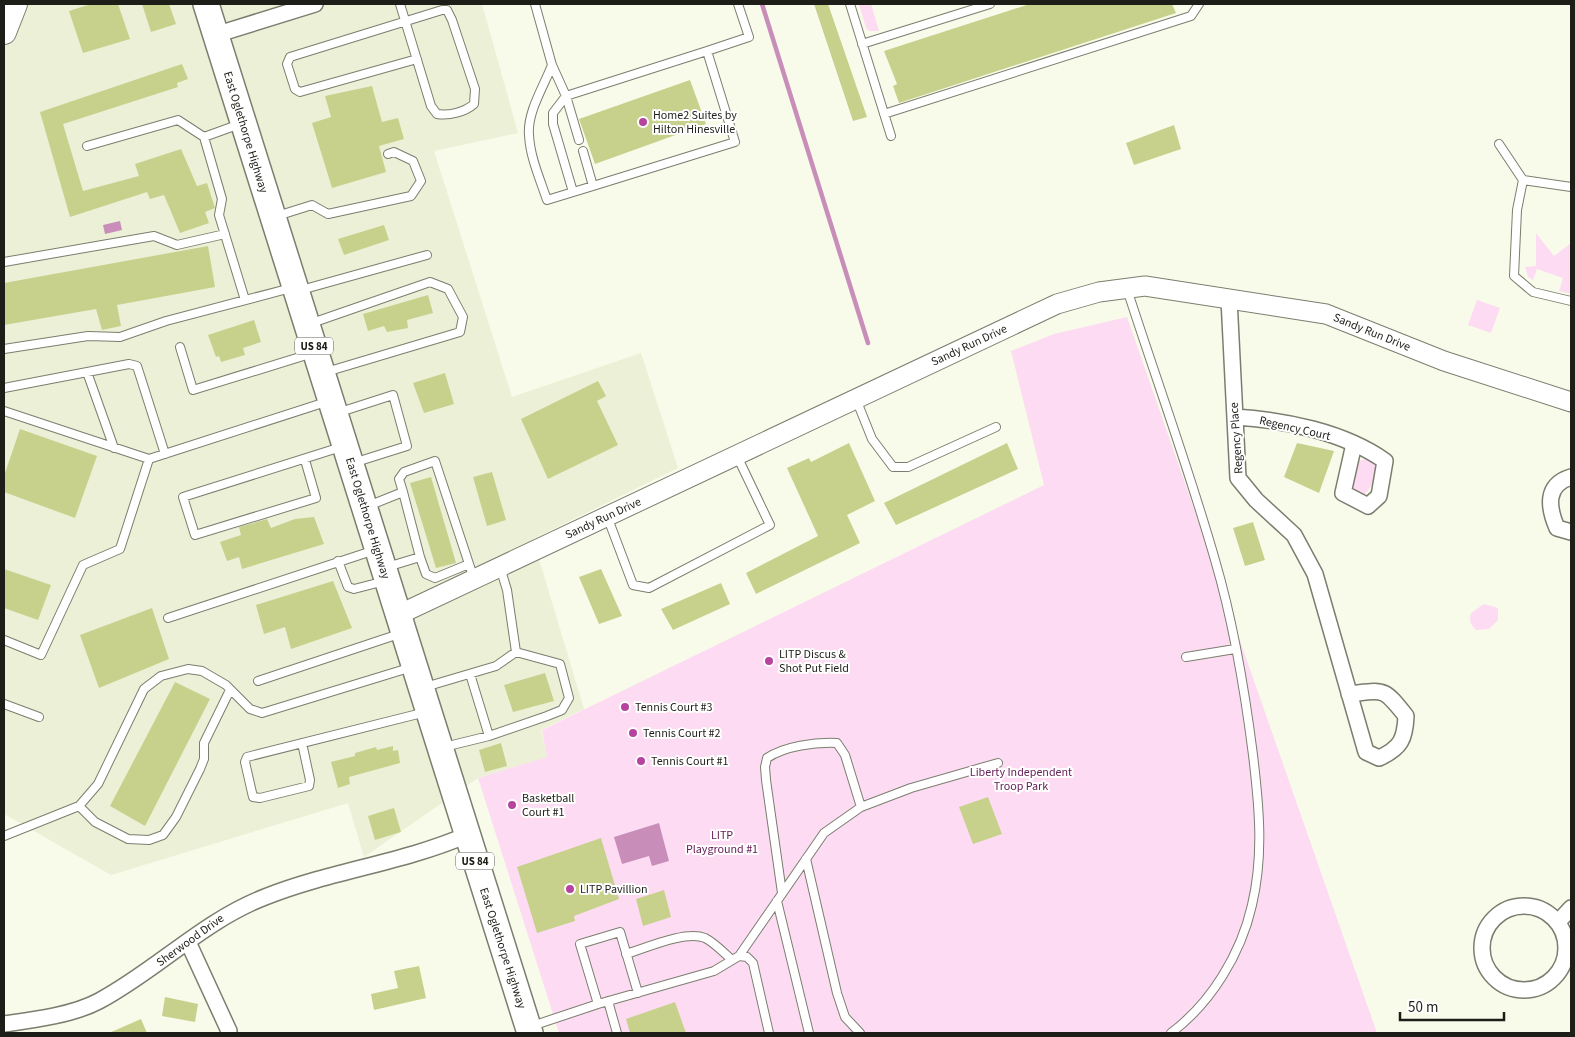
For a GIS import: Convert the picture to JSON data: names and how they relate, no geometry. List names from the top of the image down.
{
  "streets": {
    "highway": ["East Oglethorpe Highway", "US 84"],
    "street": [
      "Sandy Run Drive",
      "Regency Court",
      "Regency Place",
      "Sherwood Drive"
    ]
  },
  "crossings": [
    ["East Oglethorpe Highway", "Sandy Run Drive"],
    ["East Oglethorpe Highway", "Sherwood Drive"],
    ["Sandy Run Drive", "Regency Place"],
    ["Regency Court", "Regency Place"]
  ],
  "parks": ["Liberty Independent Troop Park", "LITP Playground #1"],
  "places": [
    "Home2 Suites by Hilton Hinesville",
    "LITP Discus & Shot Put Field",
    "Tennis Court #3",
    "Tennis Court #2",
    "Tennis Court #1",
    "Basketball Court #1",
    "LITP Pavillion"
  ],
  "scale_bar": "50 m"
}
